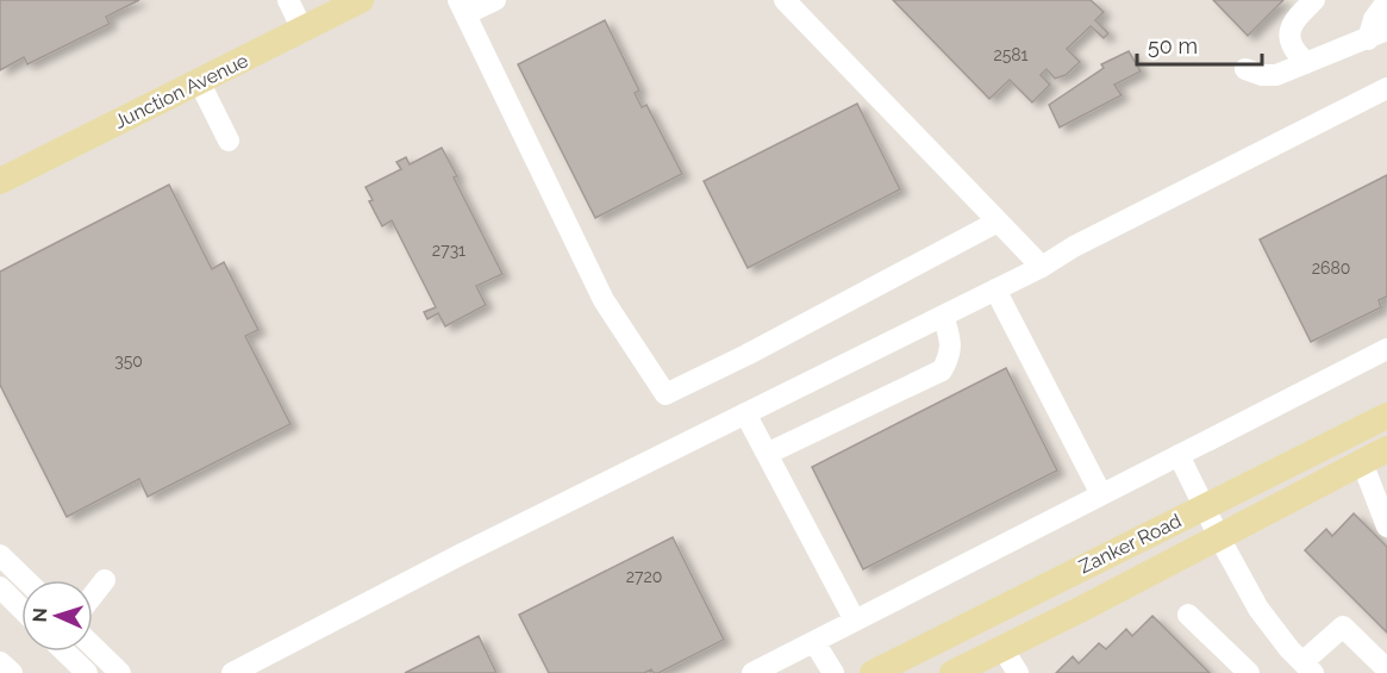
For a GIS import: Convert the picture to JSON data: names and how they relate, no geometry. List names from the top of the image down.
{
  "streets": {
    "main road": ["Junction Avenue", "Zanker Road"]
  },
  "house_numbers": [
    "2581",
    "2731",
    "2680",
    "350",
    "2720"
  ],
  "scale_bar": "50 m",
  "north": "left"
}
